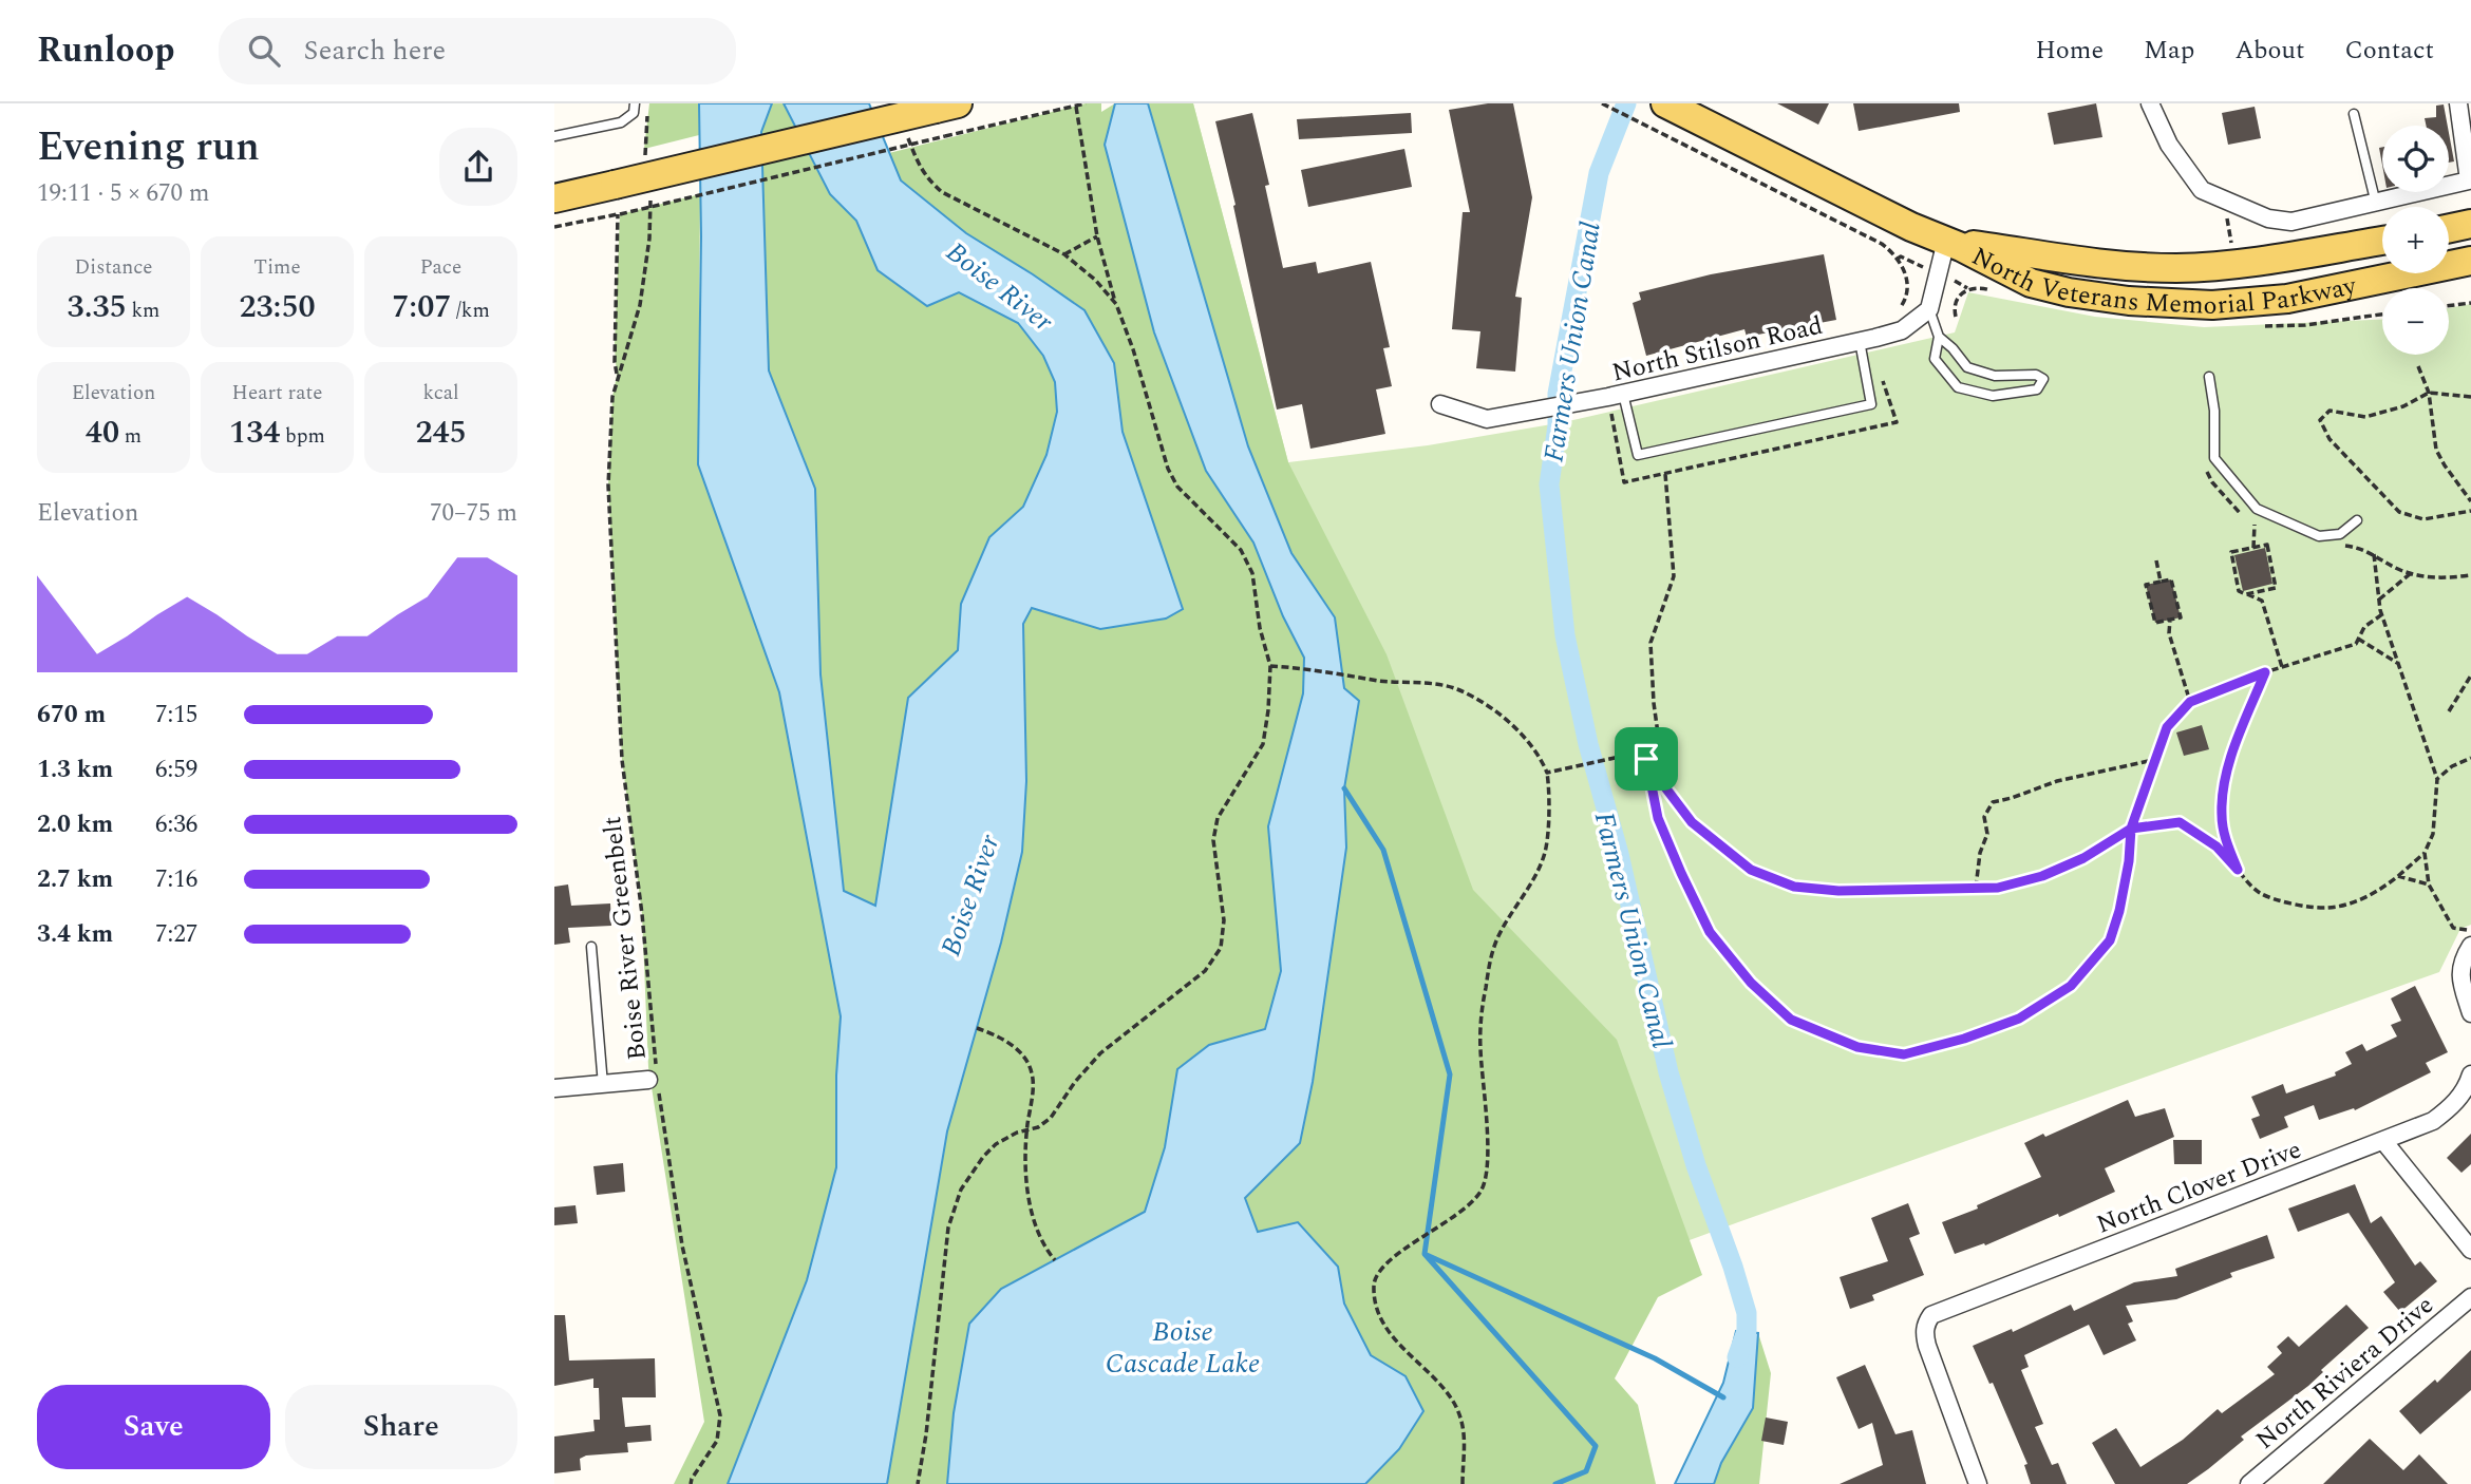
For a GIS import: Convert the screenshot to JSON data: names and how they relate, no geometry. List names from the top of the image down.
{
  "streets": {
    "main road": ["North Veterans Memorial Parkway"],
    "street": ["North Stilson Road", "North Clover Drive", "North Riviera Drive"],
    "path": ["Boise River Greenbelt"]
  },
  "water": ["Boise River", "Farmers Union Canal", "Boise Cascade Lake"],
  "page": {
    "header": "Runloop",
    "search": "Search here",
    "nav": [
      "Home",
      "Map",
      "About",
      "Contact"
    ],
    "heading": ["Evening run", "19:11 · 5 × 670 m"],
    "map_buttons": ["+", "−"],
    "stats": [
      ["Distance", "3.35 km"],
      ["Time", "23:50"],
      ["Pace", "7:07 /km"],
      ["Elevation", "40 m"],
      ["Heart rate", "134 bpm"],
      ["kcal", "245"]
    ],
    "chart": ["Elevation", "70–75 m"],
    "list": [
      {
        "name": "670 m",
        "note": "7:15"
      },
      {
        "name": "1.3 km",
        "note": "6:59"
      },
      {
        "name": "2.0 km",
        "note": "6:36"
      },
      {
        "name": "2.7 km",
        "note": "7:16"
      },
      {
        "name": "3.4 km",
        "note": "7:27"
      }
    ],
    "buttons": ["Save", "Share"]
  }
}
